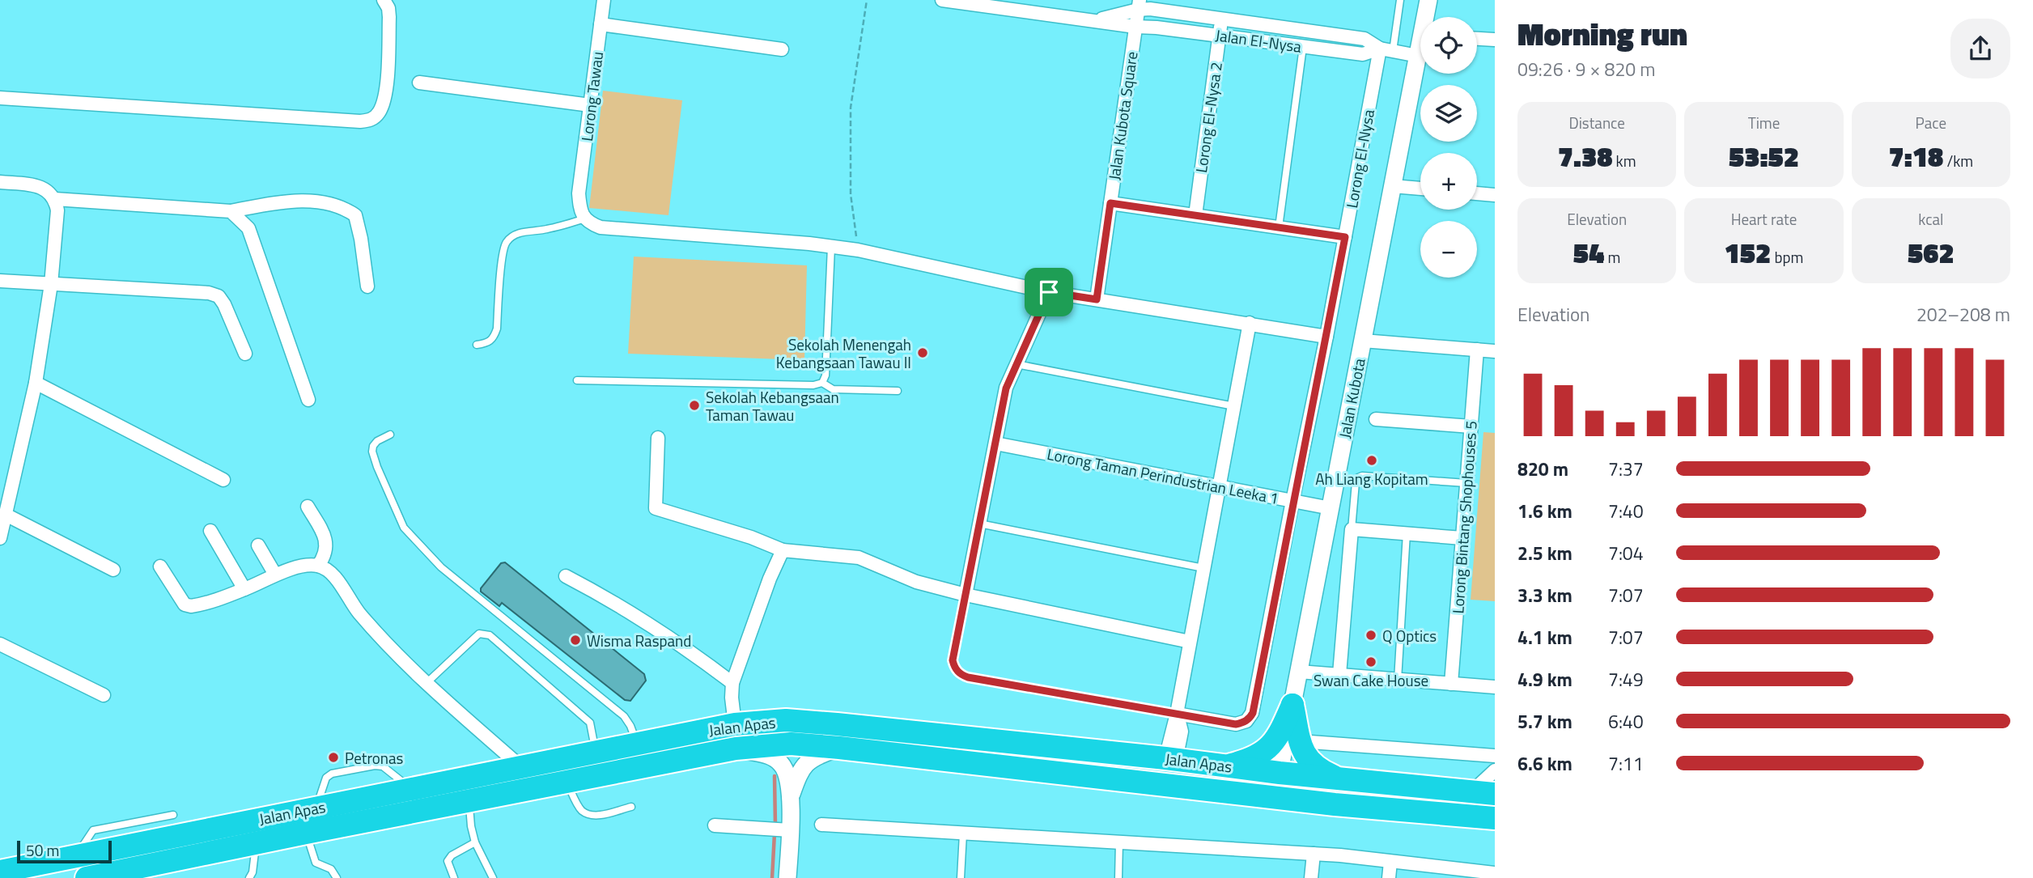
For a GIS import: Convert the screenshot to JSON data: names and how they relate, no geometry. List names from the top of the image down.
{
  "streets": {
    "highway": ["Jalan Apas"],
    "street": [
      "Jalan El-Nysa",
      "Lorong Tawau",
      "Jalan Kubota Square",
      "Lorong El-Nysa 2",
      "Lorong El-Nysa",
      "Jalan Kubota",
      "Lorong Taman Perindustrian Leeka 1",
      "Lorong Bintang Shophouses 5"
    ]
  },
  "crossings": [
    ["Jalan El-Nysa", "Jalan Kubota Square"],
    ["Jalan El-Nysa", "Lorong El-Nysa 2"],
    ["Jalan El-Nysa", "Lorong El-Nysa"],
    ["Jalan El-Nysa", "Jalan Kubota"],
    ["Lorong El-Nysa", "Lorong Taman Perindustrian Leeka 1"],
    ["Jalan Kubota", "Lorong Taman Perindustrian Leeka 1"],
    ["Jalan Kubota", "Jalan Apas"]
  ],
  "places": [
    "Sekolah Menengah Kebangsaan Tawau II",
    "Sekolah Kebangsaan Taman Tawau",
    "Ah Liang Kopitam",
    "Q Optics",
    "Wisma Raspand",
    "Swan Cake House",
    "Petronas"
  ],
  "scale_bar": "50 m",
  "page": {
    "heading": ["Morning run", "09:26 · 9 × 820 m"],
    "map_buttons": ["+", "−"],
    "stats": [
      ["Distance", "7.38 km"],
      ["Time", "53:52"],
      ["Pace", "7:18 /km"],
      ["Elevation", "54 m"],
      ["Heart rate", "152 bpm"],
      ["kcal", "562"]
    ],
    "chart": ["Elevation", "202–208 m"],
    "list": [
      {
        "name": "820 m",
        "note": "7:37"
      },
      {
        "name": "1.6 km",
        "note": "7:40"
      },
      {
        "name": "2.5 km",
        "note": "7:04"
      },
      {
        "name": "3.3 km",
        "note": "7:07"
      },
      {
        "name": "4.1 km",
        "note": "7:07"
      },
      {
        "name": "4.9 km",
        "note": "7:49"
      },
      {
        "name": "5.7 km",
        "note": "6:40"
      },
      {
        "name": "6.6 km",
        "note": "7:11"
      }
    ],
    "scale": "50 m"
  }
}
